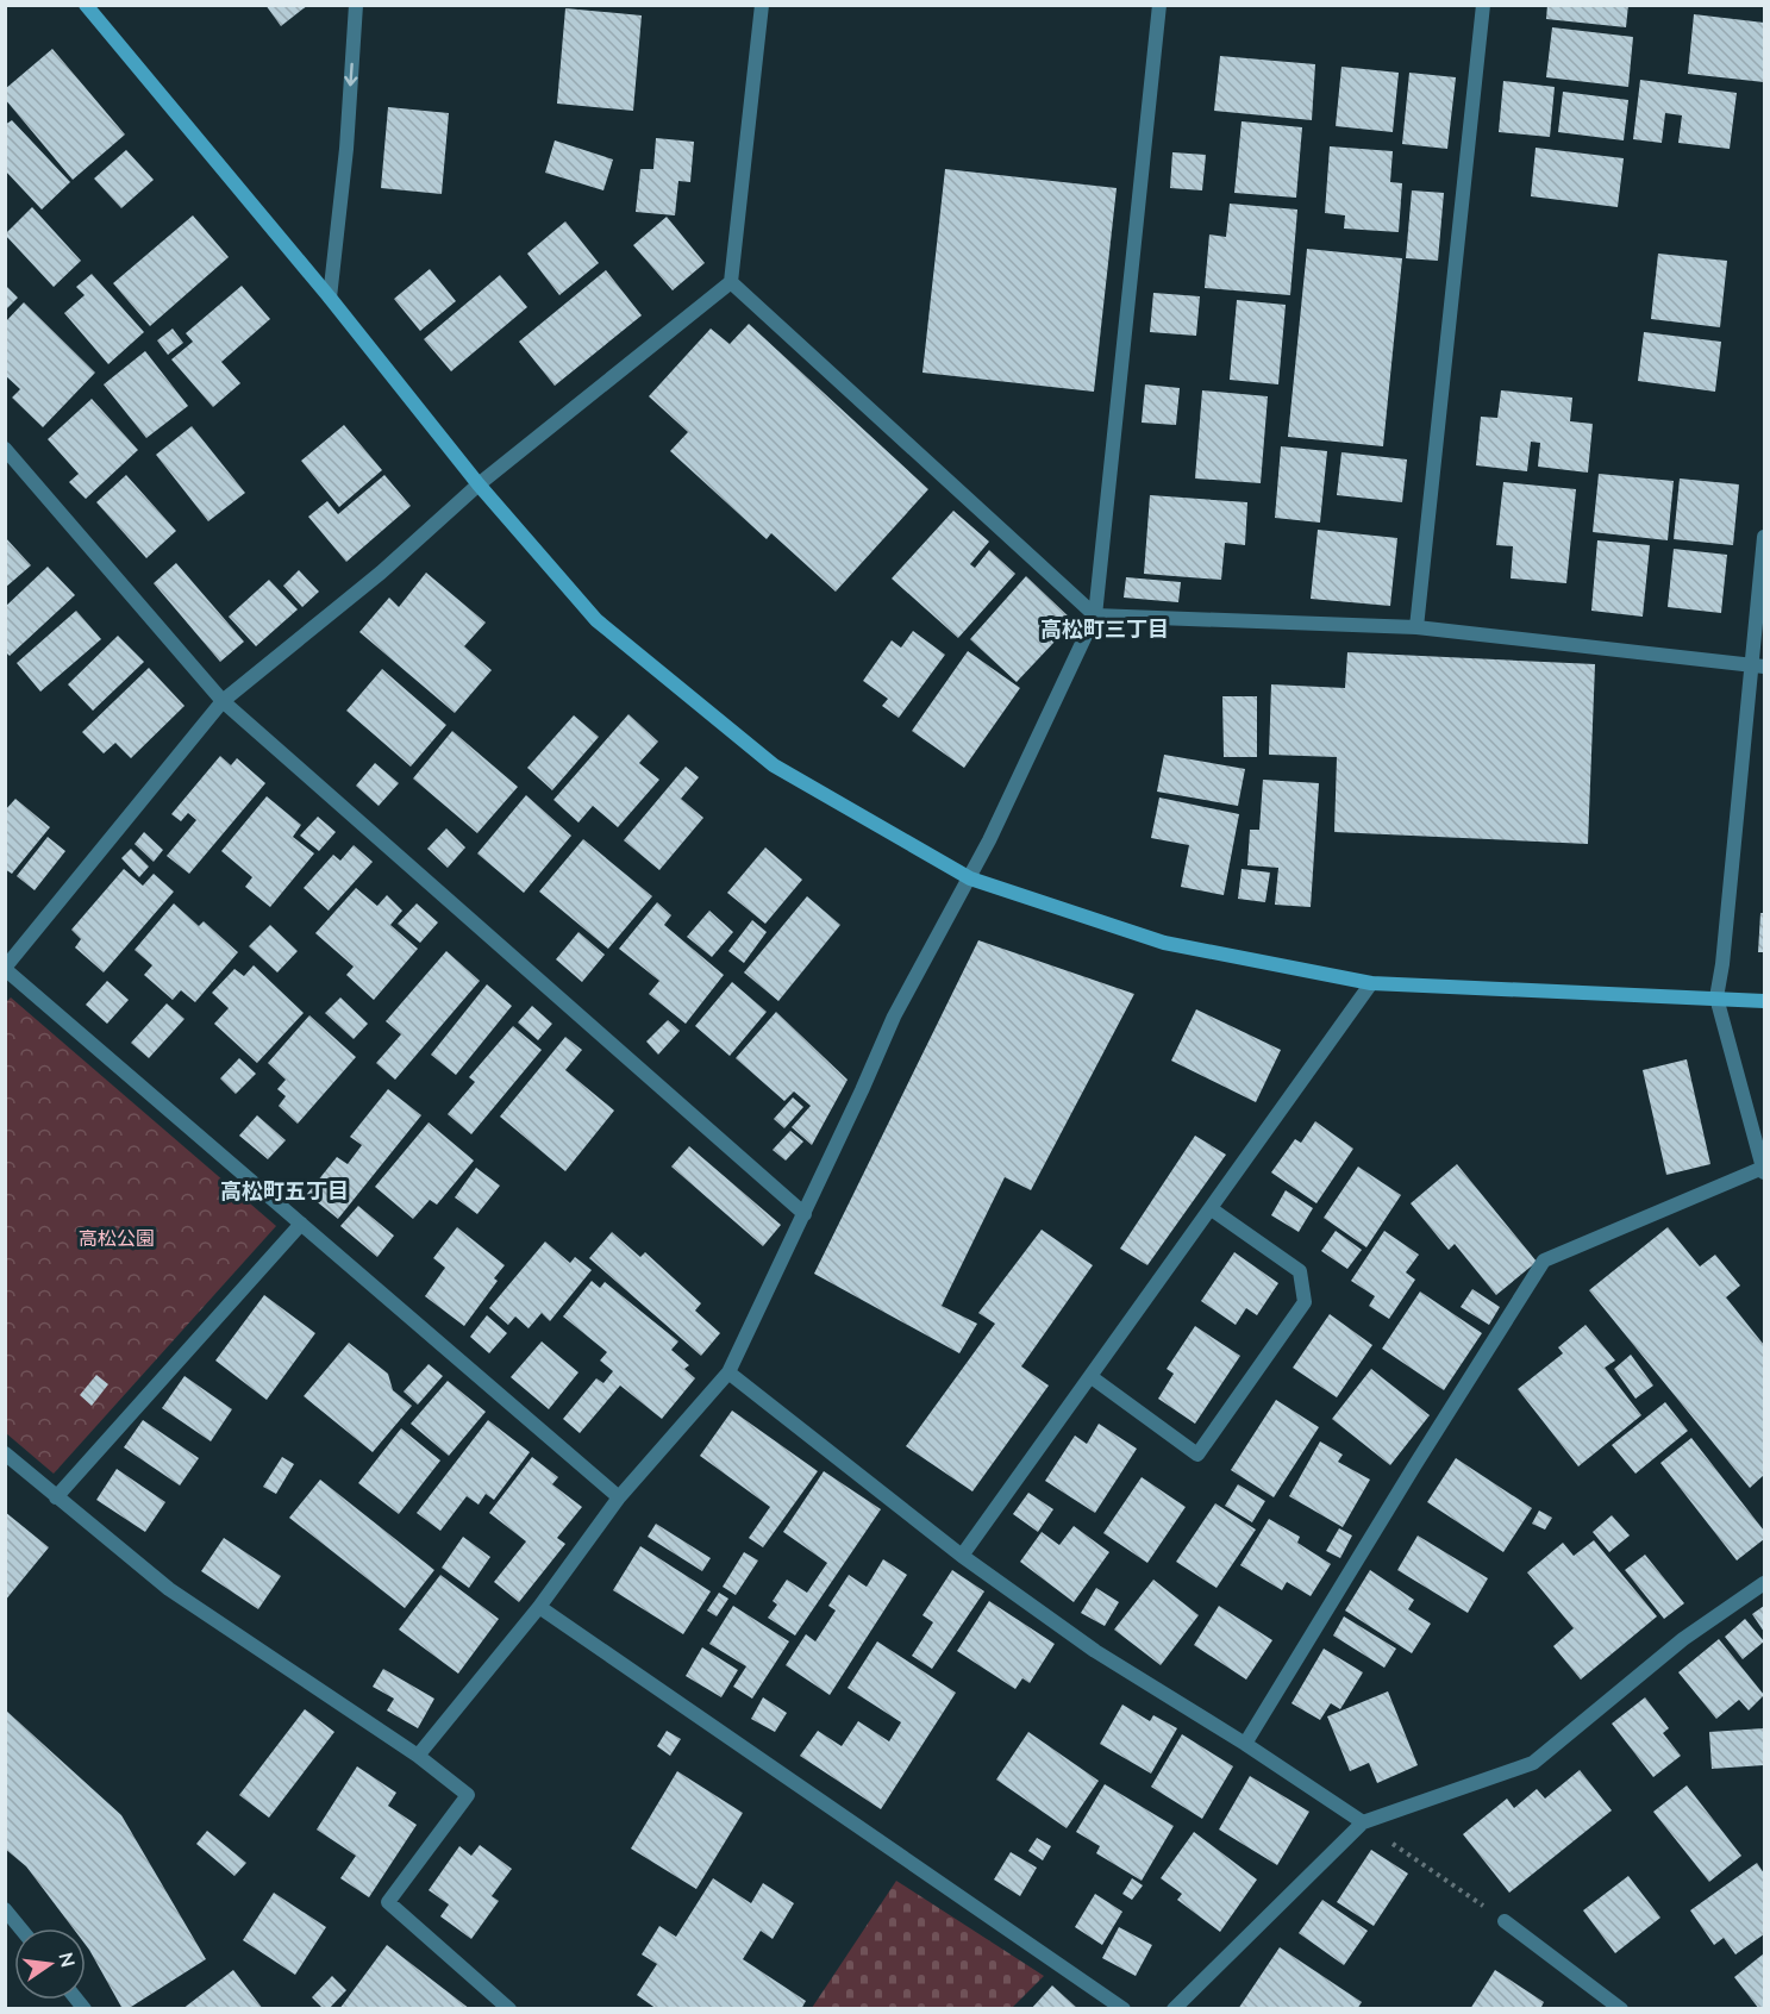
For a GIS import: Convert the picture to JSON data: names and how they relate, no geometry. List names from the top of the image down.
{
  "districts": ["高松町三丁目", "高松町五丁目"],
  "parks": ["高松公園"],
  "north": "right"
}
